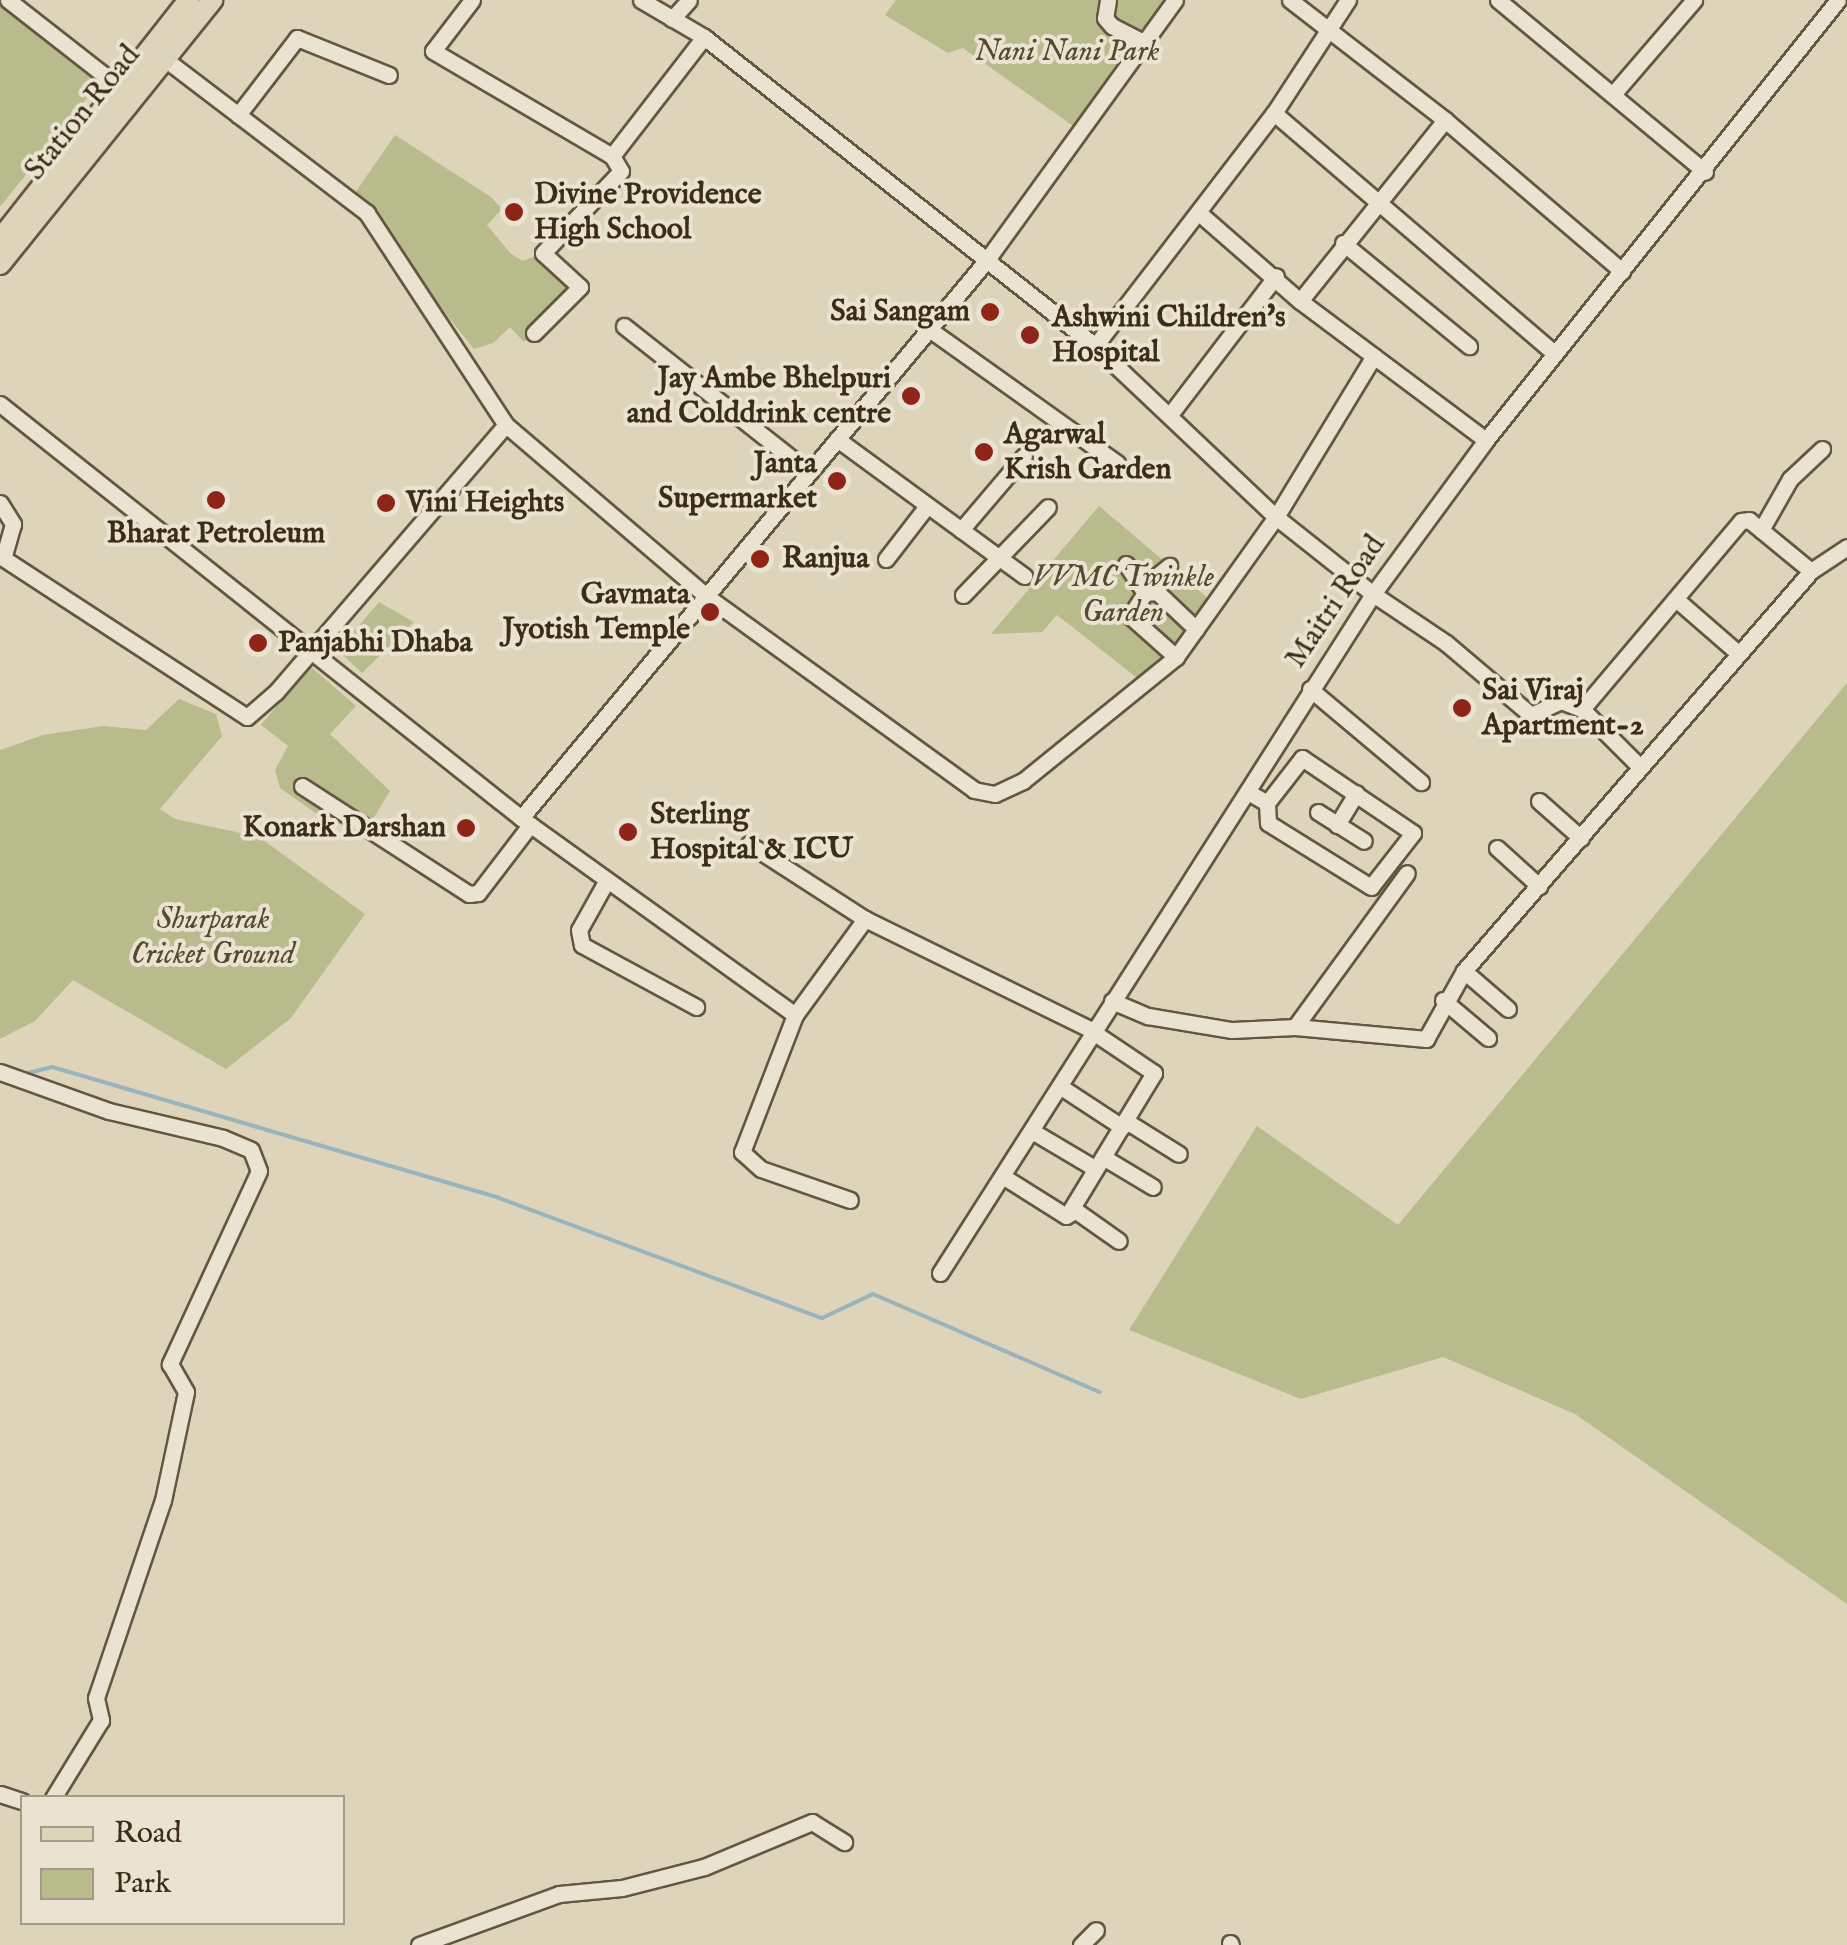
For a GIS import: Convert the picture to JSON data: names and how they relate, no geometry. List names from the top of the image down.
{
  "streets": {
    "main road": ["Station Road"],
    "street": ["Maitri Road"]
  },
  "parks": ["Nani Nani Park", "VVMC Twinkle Garden", "Shurparak Cricket Ground"],
  "places": [
    "Divine Providence High School",
    "Sai Sangam",
    "Ashwini Children's Hospital",
    "Jay Ambe Bhelpuri and Colddrink centre",
    "Agarwal Krish Garden",
    "Janta Supermarket",
    "Bharat Petroleum",
    "Vini Heights",
    "Ranjua",
    "Gavmata Jyotish Temple",
    "Panjabhi Dhaba",
    "Sai Viraj Apartment-2",
    "Konark Darshan",
    "Sterling Hospital & ICU"
  ],
  "legend": ["Road", "Park"]
}
